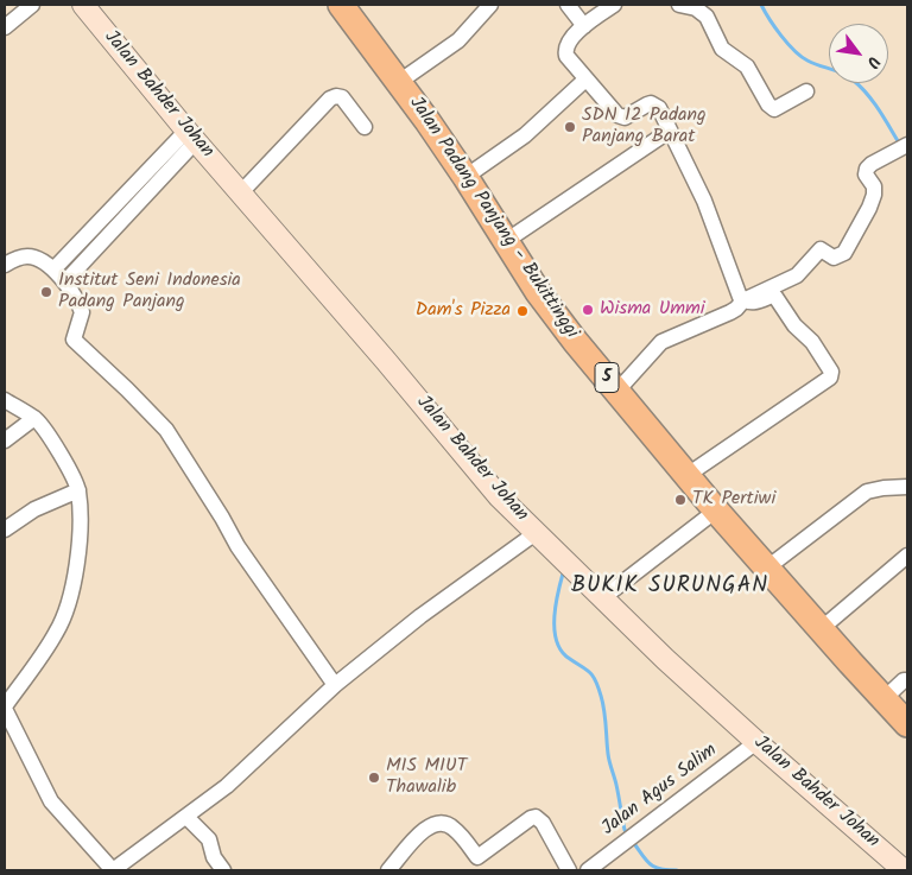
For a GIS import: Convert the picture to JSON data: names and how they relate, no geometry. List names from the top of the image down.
{
  "streets": {
    "highway": ["Jalan Padang Panjang - Bukittinggi", "5"],
    "main road": ["Jalan Bahder Johan"],
    "street": ["Jalan Agus Salim"]
  },
  "crossings": [
    ["Jalan Bahder Johan", "Jalan Agus Salim"]
  ],
  "districts": ["BUKIK SURUNGAN"],
  "places": [
    "SDN 12 Padang Panjang Barat",
    "Institut Seni Indonesia Padang Panjang",
    "Wisma Ummi",
    "Dam's Pizza",
    "TK Pertiwi",
    "MIS MIUT Thawalib"
  ],
  "north": "bottom right"
}
